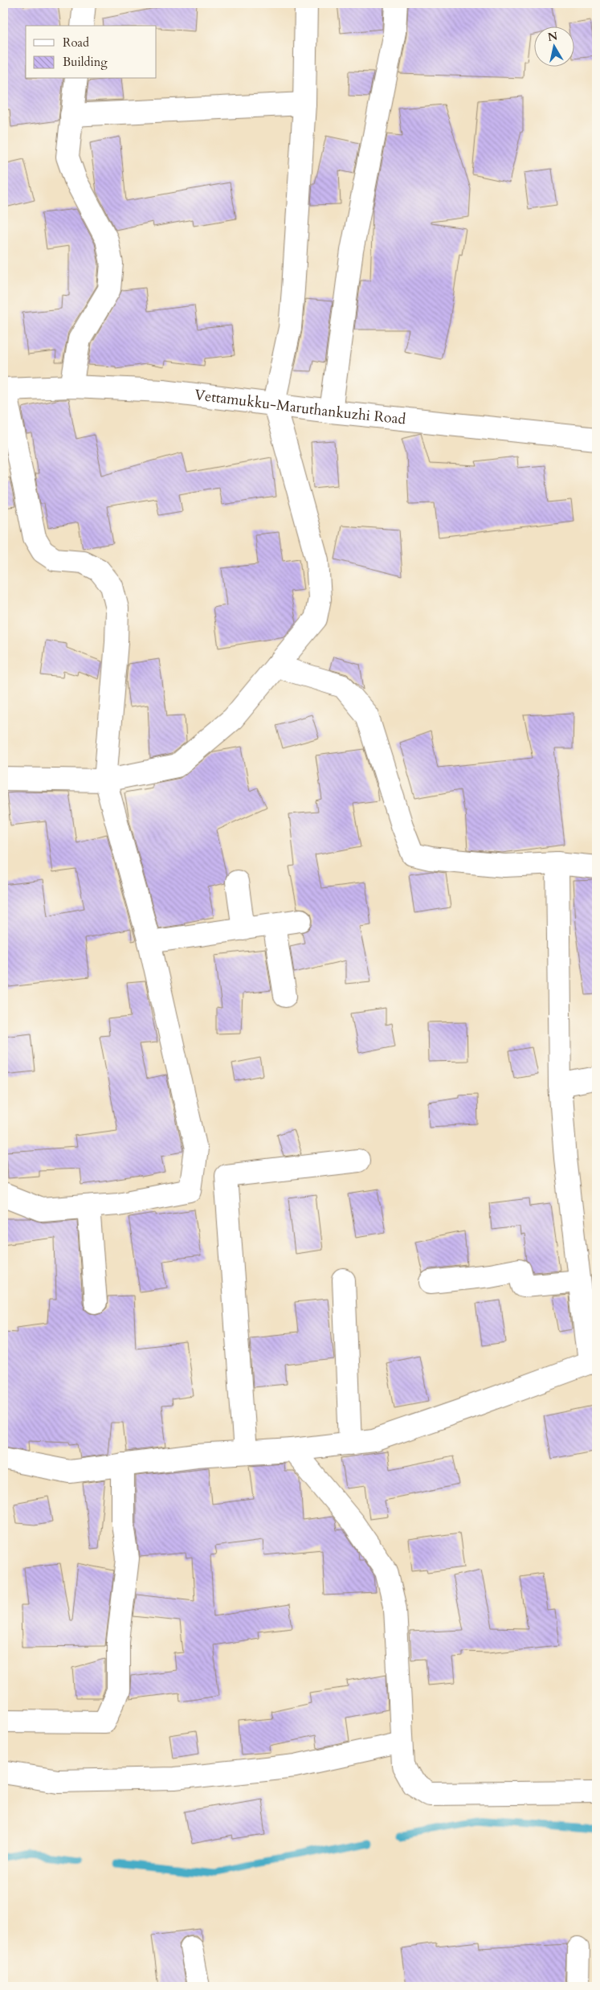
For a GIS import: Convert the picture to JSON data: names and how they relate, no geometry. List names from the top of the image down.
{
  "streets": {
    "street": ["Vettamukku-Maruthankuzhi Road"]
  },
  "legend": ["Road", "Building"],
  "north": "top"
}
